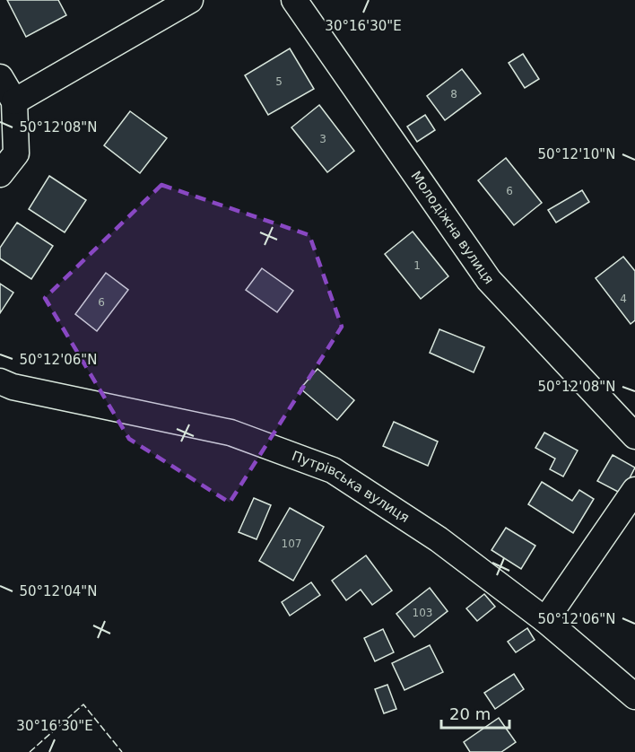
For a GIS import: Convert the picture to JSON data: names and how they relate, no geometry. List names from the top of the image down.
{
  "streets": {
    "street": ["Молодіжна вулиця", "Путрівська вулиця"]
  },
  "house_numbers": [
    "5",
    "8",
    "3",
    "6",
    "1",
    "4",
    "6",
    "107",
    "103"
  ],
  "scale_bar": "20 m",
  "coordinates": [
    "30°16'30\"E",
    "50°12'08\"N",
    "50°12'10\"N",
    "50°12'06\"N",
    "50°12'04\"N"
  ]
}
